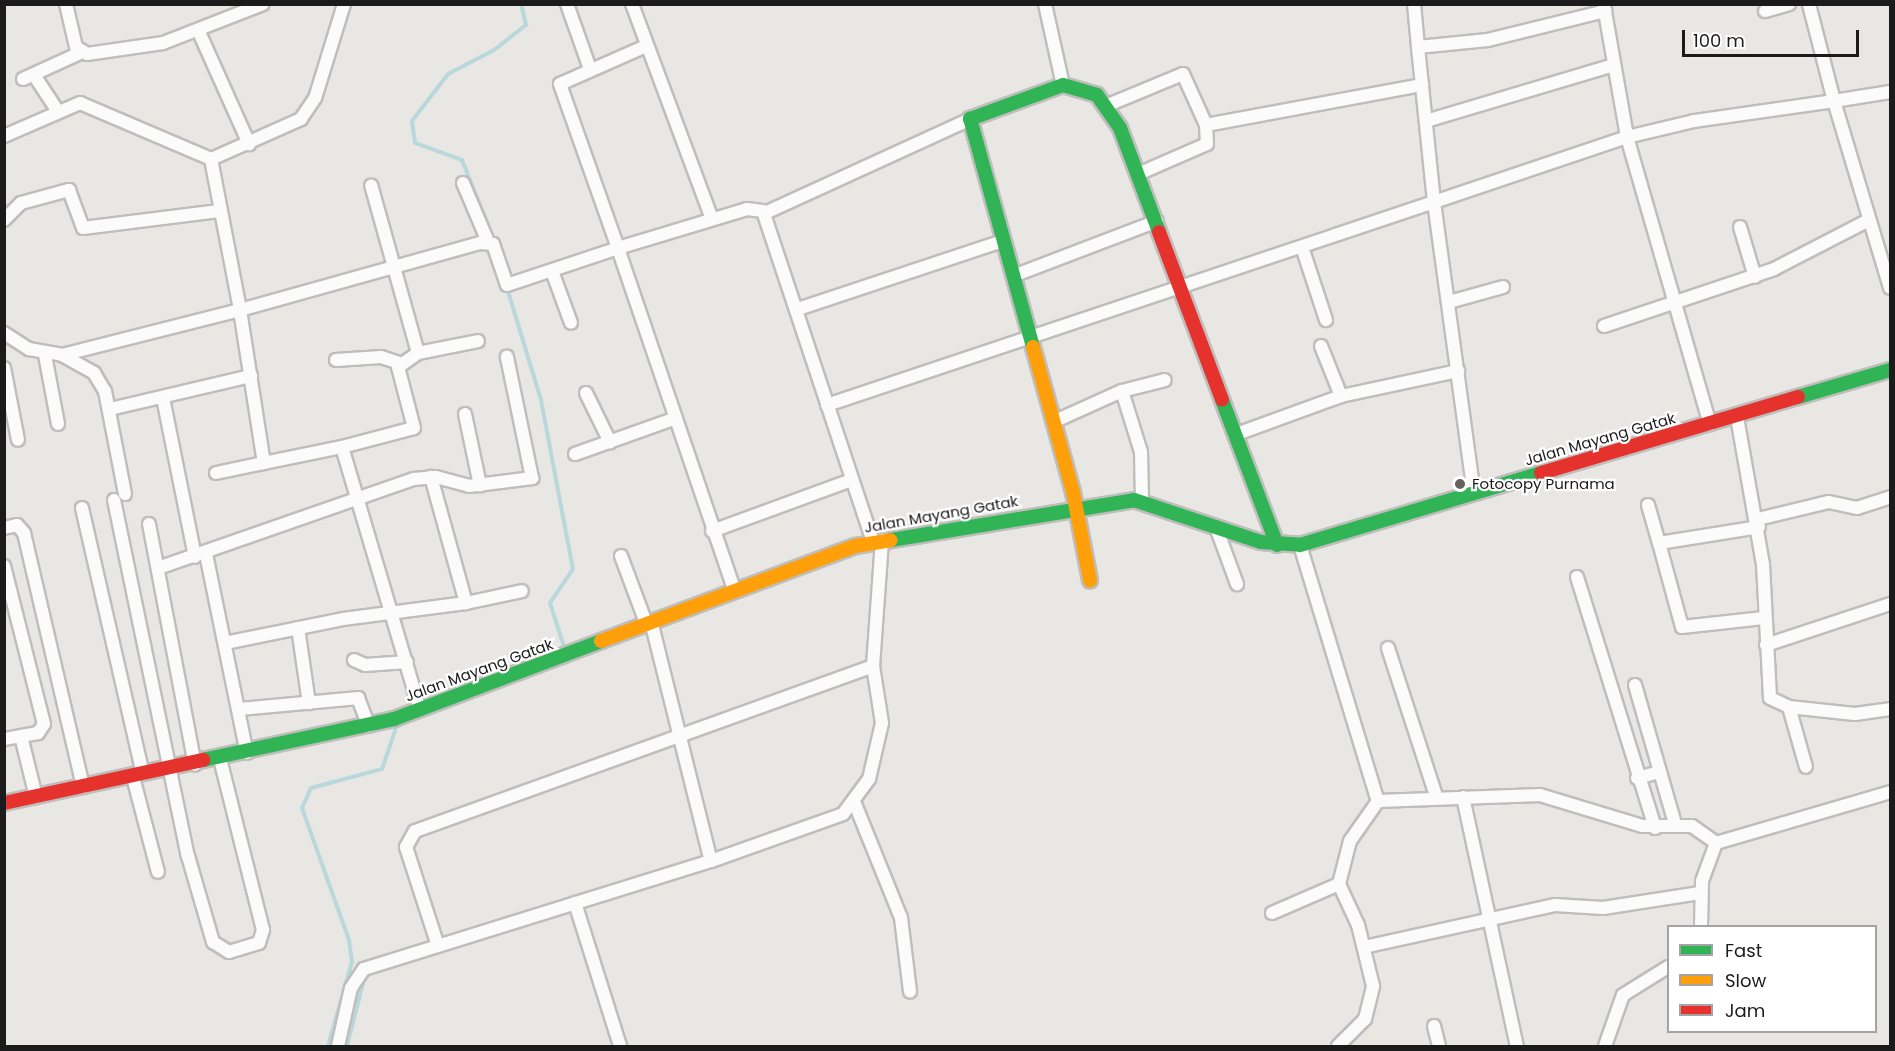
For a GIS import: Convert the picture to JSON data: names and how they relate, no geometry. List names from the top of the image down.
{
  "streets": {
    "street": ["Jalan Mayang Gatak"]
  },
  "places": ["Fotocopy Purnama"],
  "legend": ["Fast", "Slow", "Jam"],
  "scale_bar": "100 m"
}
